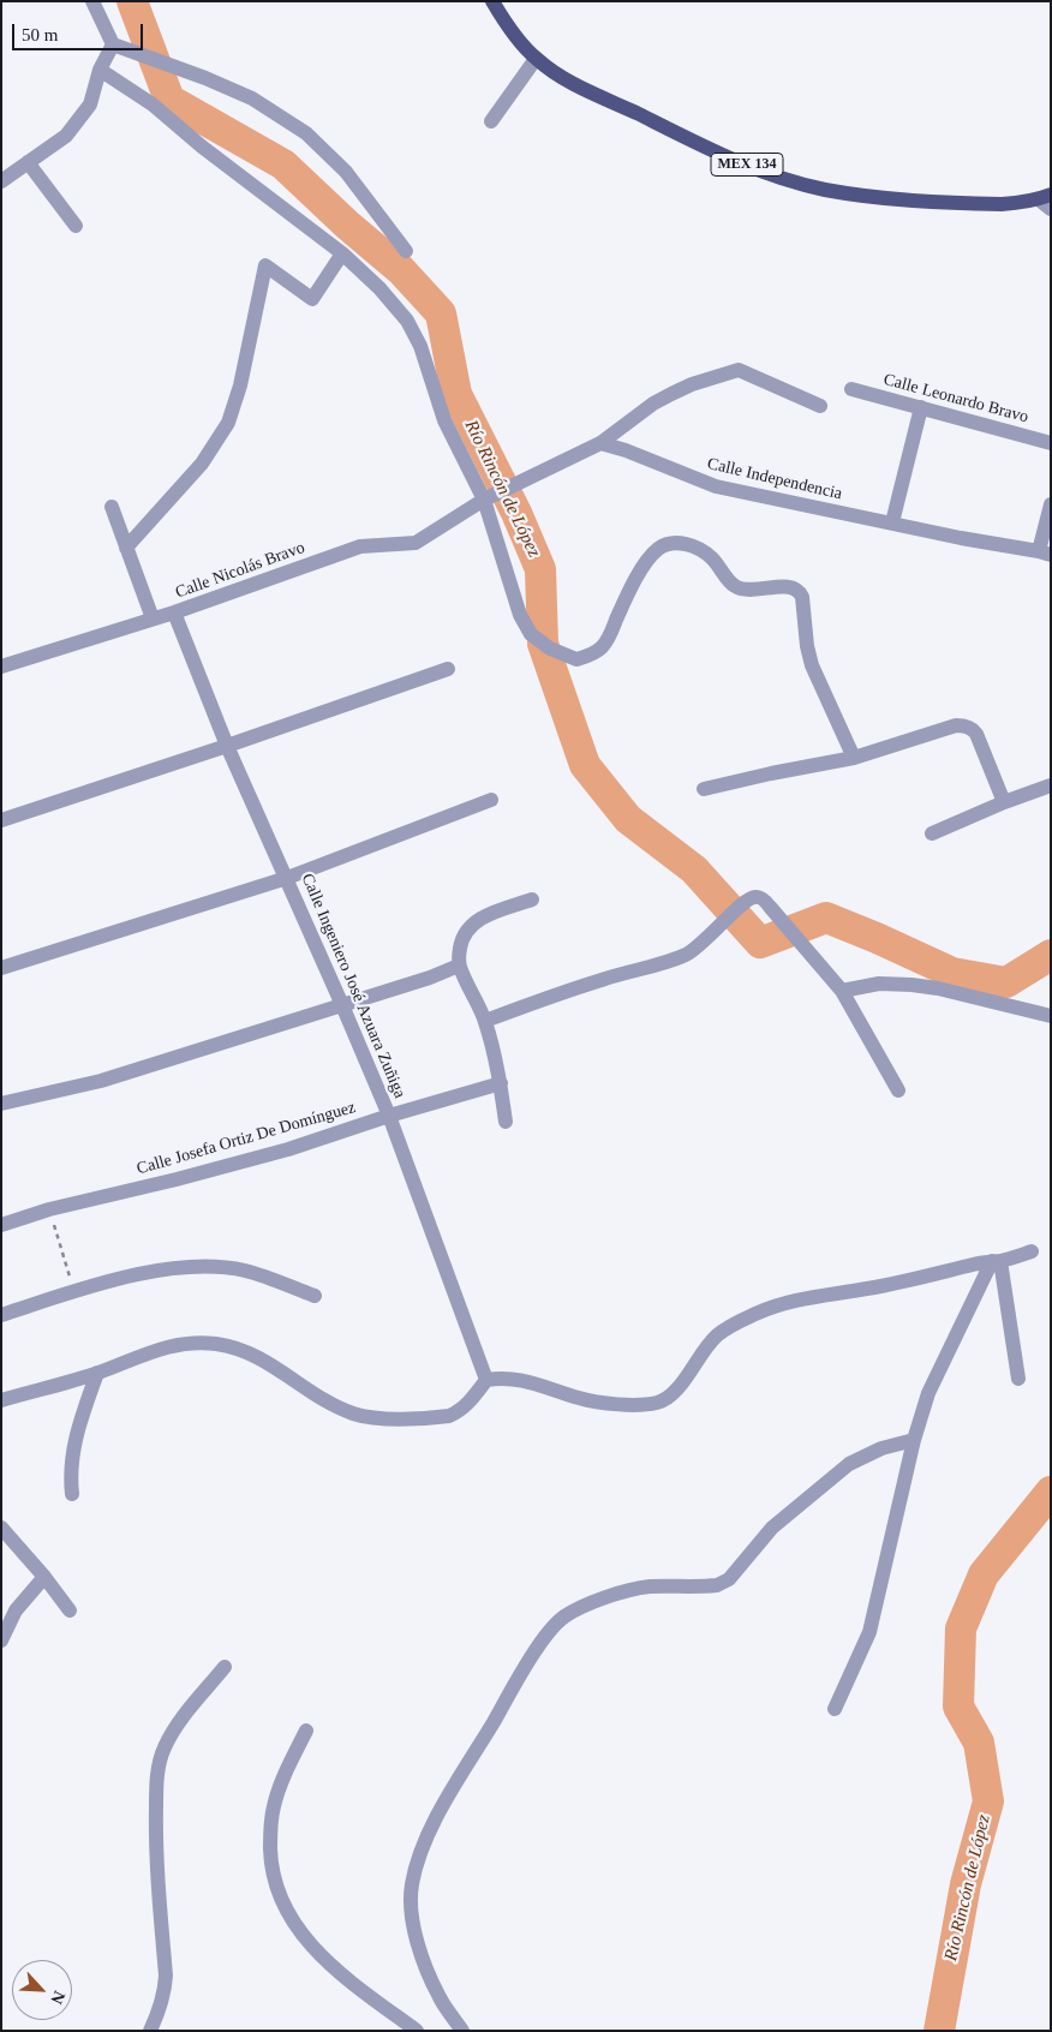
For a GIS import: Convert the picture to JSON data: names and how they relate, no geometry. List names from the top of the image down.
{
  "streets": {
    "main road": ["MEX 134"],
    "street": [
      "Calle Leonardo Bravo",
      "Calle Independencia",
      "Calle Nicolás Bravo",
      "Calle Ingeniero José Azuara Zuñiga",
      "Calle Josefa Ortiz De Domínguez"
    ]
  },
  "crossings": [
    ["Calle Nicolás Bravo", "Calle Ingeniero José Azuara Zuñiga"],
    ["Calle Ingeniero José Azuara Zuñiga", "Calle Josefa Ortiz De Domínguez"]
  ],
  "water": ["Río Rincón de López"],
  "scale_bar": "50 m",
  "north": "bottom right"
}
